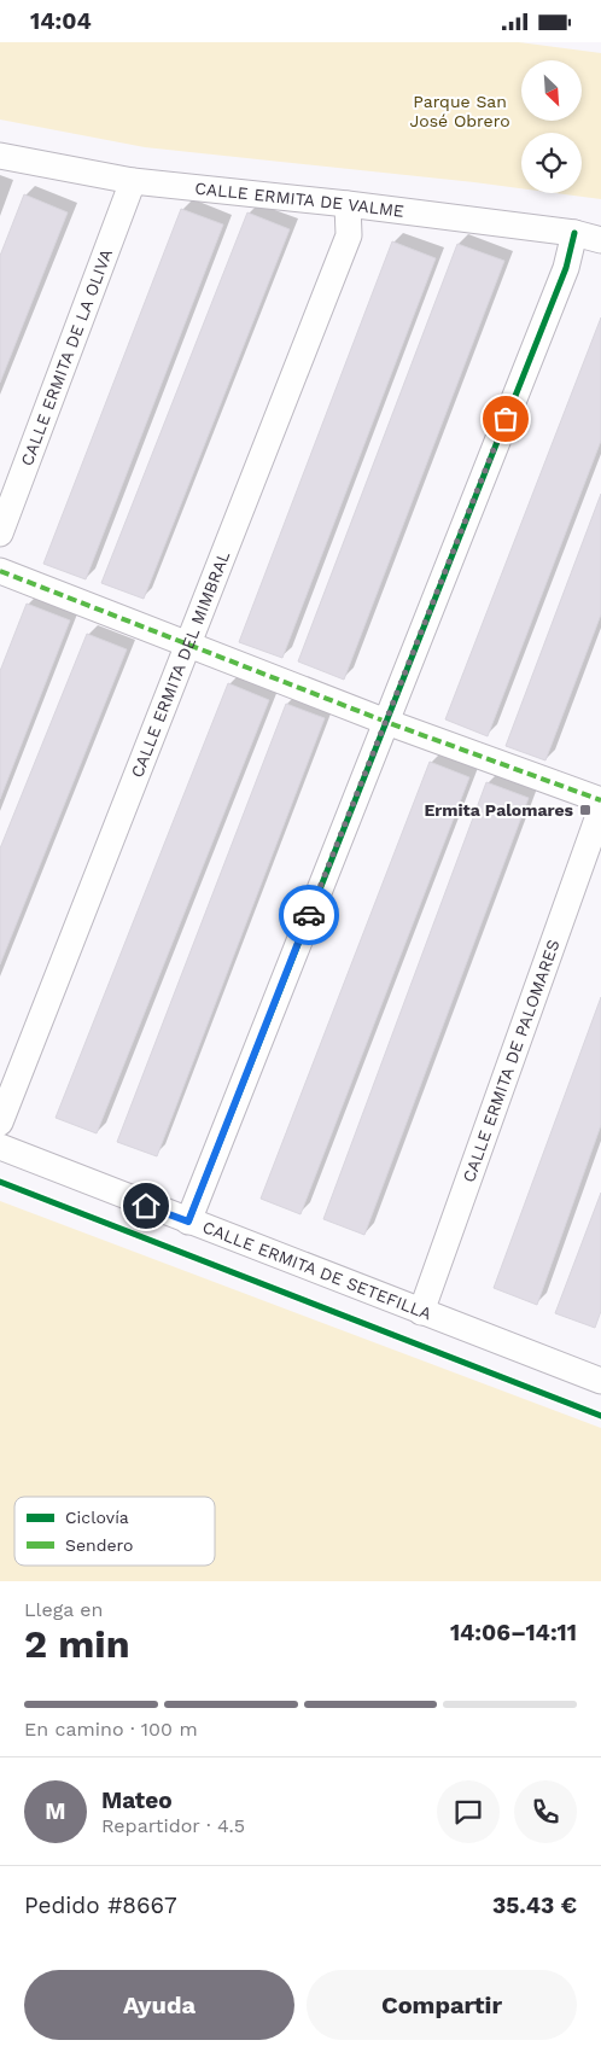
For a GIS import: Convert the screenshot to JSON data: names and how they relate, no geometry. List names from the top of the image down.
{
  "streets": {
    "street": [
      "CALLE ERMITA DE VALME",
      "CALLE ERMITA DE LA OLIVA",
      "CALLE ERMITA DEL MIMBRAL",
      "CALLE ERMITA DE PALOMARES",
      "CALLE ERMITA DE SETEFILLA"
    ]
  },
  "crossings": [
    ["CALLE ERMITA DE VALME", "CALLE ERMITA DE LA OLIVA"],
    ["CALLE ERMITA DE VALME", "CALLE ERMITA DEL MIMBRAL"],
    ["CALLE ERMITA DE PALOMARES", "CALLE ERMITA DE SETEFILLA"]
  ],
  "parks": ["Parque San José Obrero"],
  "places": {
    "transit": ["Ermita Palomares"]
  },
  "legend": ["Ciclovía", "Sendero"],
  "north": "bottom right",
  "page": {
    "status": "14:04",
    "heading": ["2 min", "Llega en", "14:06–14:11"],
    "panel": [
      "Mateo",
      "Repartidor · 4.5",
      "Pedido #8667",
      "35.43 €"
    ],
    "bar": "En camino · 100 m",
    "round": "M",
    "buttons": ["Ayuda", "Compartir"]
  }
}
